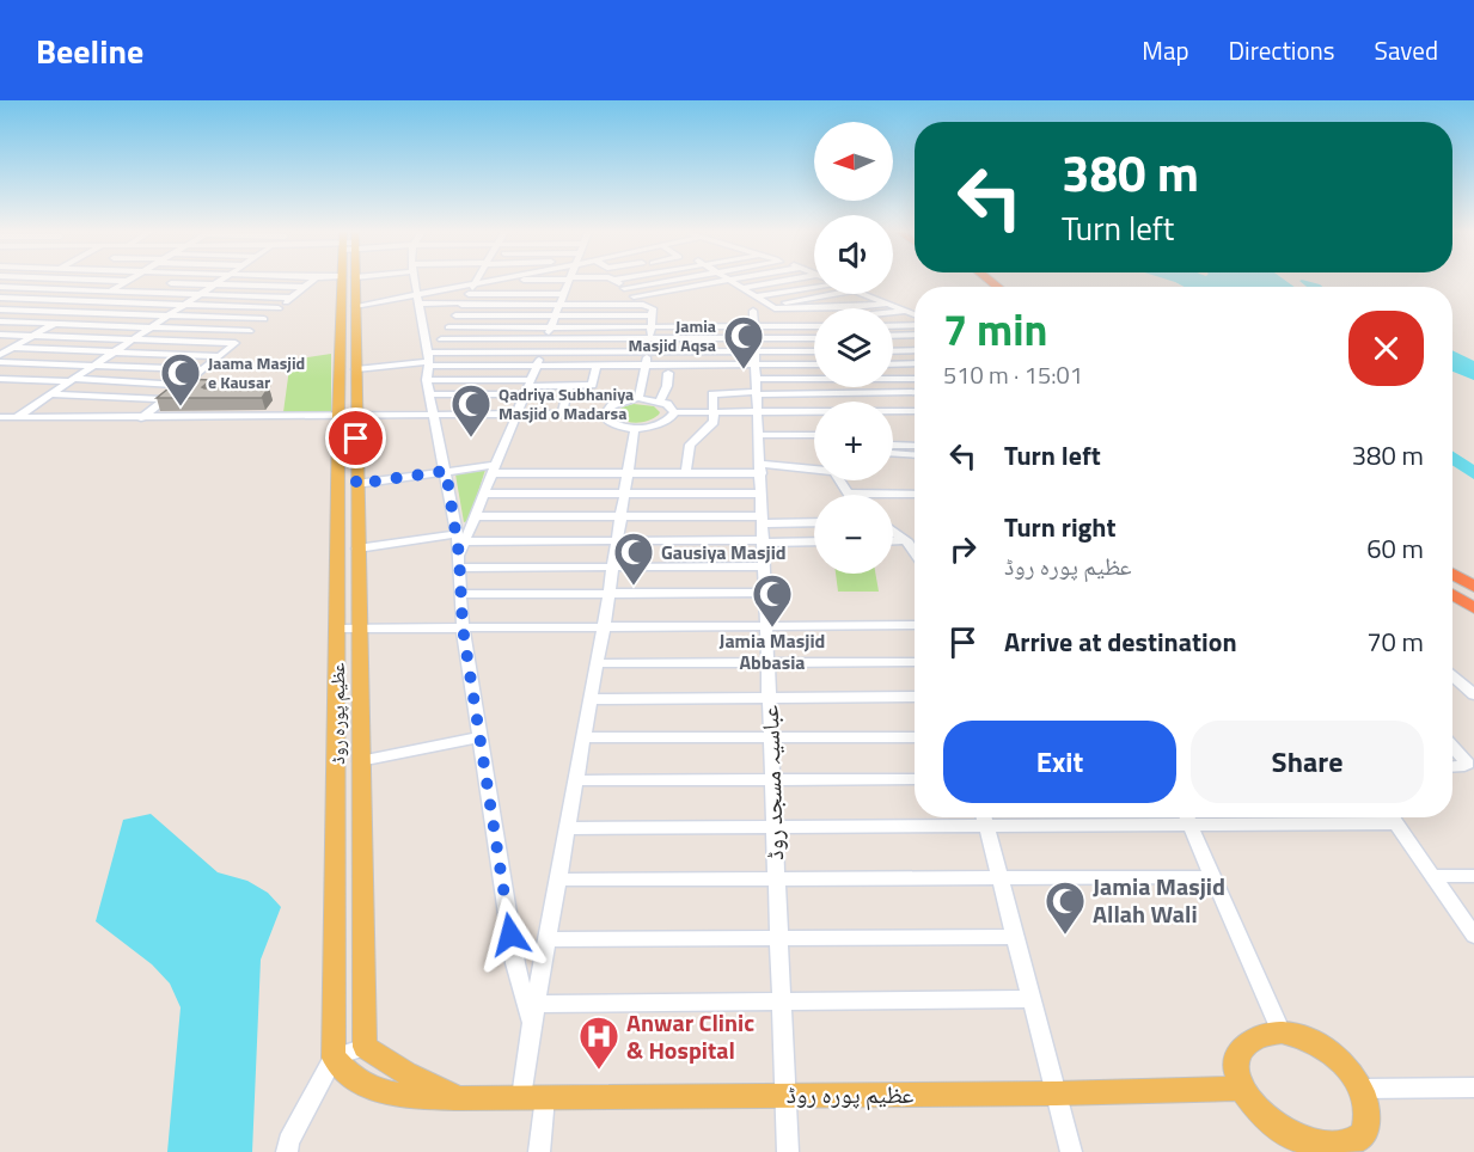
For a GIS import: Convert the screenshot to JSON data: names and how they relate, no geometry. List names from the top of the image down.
{
  "streets": {
    "main road": ["عظیم پورہ روڈ"],
    "street": ["عباسیہ مسجد روڈ"]
  },
  "crossings": [
    ["عظیم پورہ روڈ", "عباسیہ مسجد روڈ"]
  ],
  "places": {
    "mosque": [
      "Jamia Masjid Aqsa",
      "Jaama Masjid e Kausar",
      "Qadriya Subhaniya Masjid o Madarsa",
      "Gausiya Masjid",
      "Jamia Masjid Abbasia",
      "Jamia Masjid Allah Wali"
    ],
    "hospital": ["Anwar Clinic & Hospital"]
  },
  "north": "left",
  "page": {
    "header": "Beeline",
    "nav": ["Map", "Directions", "Saved"],
    "map_buttons": ["+", "−"],
    "turn": ["380 m", "Turn left"],
    "heading": ["7 min", "510 m · 15:01"],
    "list": [
      {
        "name": "Turn left",
        "value": "380 m"
      },
      {
        "name": "Turn right",
        "note": "عظیم پورہ روڈ",
        "value": "60 m"
      },
      {
        "name": "Arrive at destination",
        "value": "70 m"
      }
    ],
    "buttons": ["Exit", "Share"]
  }
}
